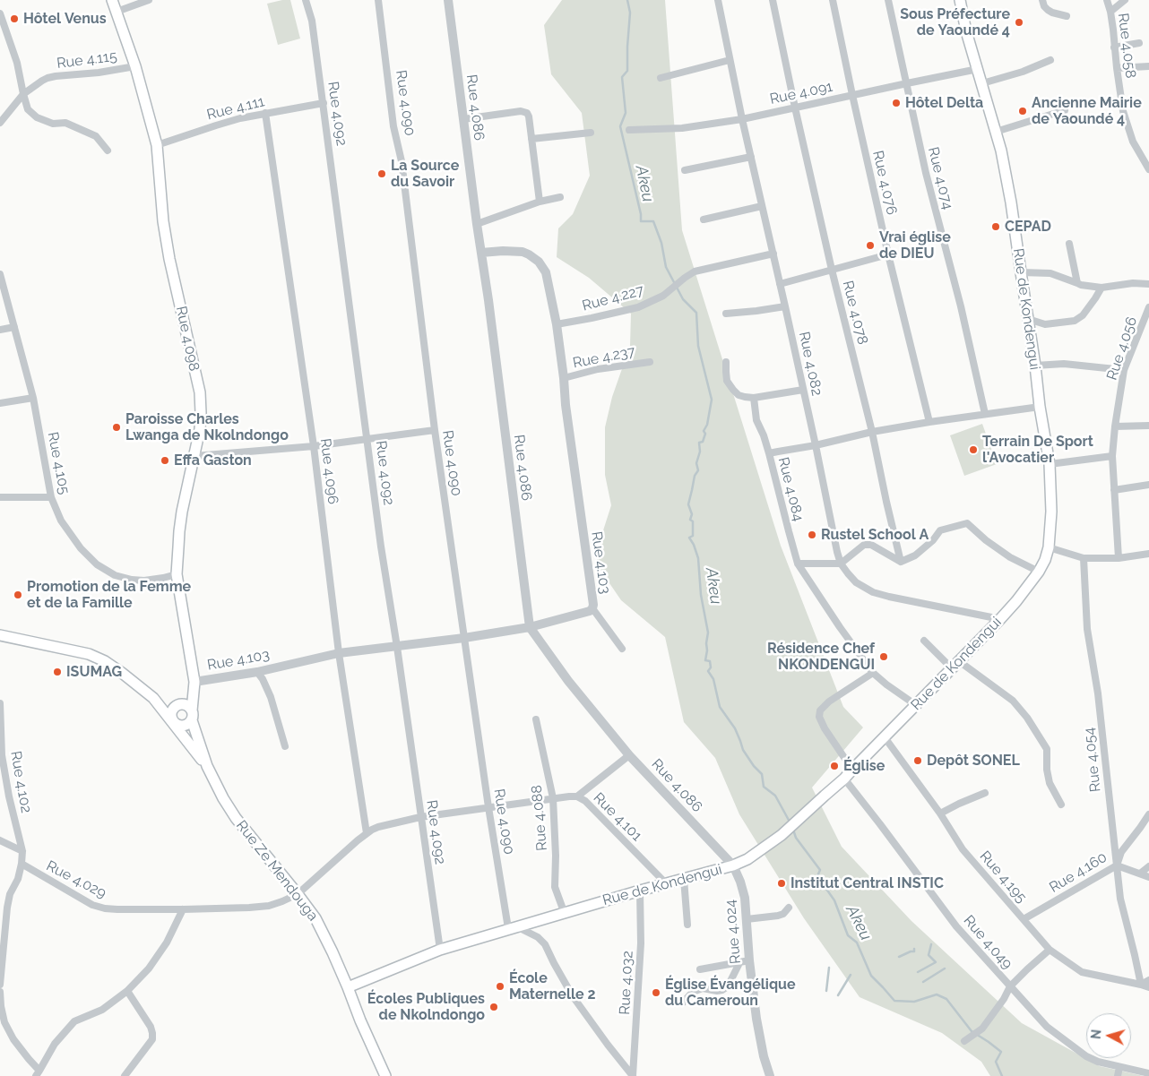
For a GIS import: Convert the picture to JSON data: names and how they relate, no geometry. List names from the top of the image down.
{
  "streets": {
    "main road": ["Rue de Kondengui", "Rue 4.098", "Rue Ze Mendouga"],
    "street": [
      "Rue 4.058",
      "Rue 4.115",
      "Rue 4.091",
      "Rue 4.090",
      "Rue 4.086",
      "Rue 4.111",
      "Rue 4.092",
      "Rue 4.074",
      "Rue 4.076",
      "Rue 4.227",
      "Rue 4.078",
      "Rue 4.056",
      "Rue 4.237",
      "Rue 4.082",
      "Rue 4.105",
      "Rue 4.096",
      "Rue 4.084",
      "Rue 4.103",
      "Rue 4.054",
      "Rue 4.102",
      "Rue 4.101",
      "Rue 4.088",
      "Rue 4.160",
      "Rue 4.195",
      "Rue 4.029",
      "Rue 4.024",
      "Rue 4.049",
      "Rue 4.032"
    ]
  },
  "crossings": [
    ["Rue 4.115", "Rue 4.098"],
    ["Rue 4.091", "Rue 4.074"],
    ["Rue 4.091", "Rue 4.076"],
    ["Rue 4.091", "Rue de Kondengui"],
    ["Rue 4.091", "Rue 4.078"],
    ["Rue 4.091", "Rue 4.082"],
    ["Rue 4.090", "Rue de Kondengui"],
    ["Rue 4.090", "Rue 4.103"],
    ["Rue 4.090", "Rue 4.101"],
    ["Rue 4.086", "Rue de Kondengui"],
    ["Rue 4.086", "Rue 4.103"],
    ["Rue 4.086", "Rue 4.024"],
    ["Rue 4.111", "Rue 4.092"],
    ["Rue 4.111", "Rue 4.098"],
    ["Rue 4.111", "Rue 4.096"],
    ["Rue 4.092", "Rue de Kondengui"],
    ["Rue 4.092", "Rue 4.103"],
    ["Rue 4.092", "Rue 4.101"],
    ["Rue 4.074", "Rue 4.084"],
    ["Rue 4.076", "Rue 4.084"],
    ["Rue 4.227", "Rue 4.082"],
    ["Rue 4.227", "Rue 4.103"],
    ["Rue de Kondengui", "Rue 4.082"],
    ["Rue de Kondengui", "Rue 4.084"],
    ["Rue de Kondengui", "Rue 4.101"],
    ["Rue de Kondengui", "Rue 4.088"],
    ["Rue de Kondengui", "Rue Ze Mendouga"],
    ["Rue de Kondengui", "Rue 4.195"],
    ["Rue de Kondengui", "Rue 4.024"],
    ["Rue de Kondengui", "Rue 4.049"],
    ["Rue de Kondengui", "Rue 4.032"],
    ["Rue 4.078", "Rue 4.084"],
    ["Rue 4.098", "Rue 4.105"],
    ["Rue 4.098", "Rue 4.103"],
    ["Rue 4.237", "Rue 4.103"],
    ["Rue 4.082", "Rue 4.084"],
    ["Rue 4.096", "Rue 4.103"],
    ["Rue 4.096", "Rue 4.101"],
    ["Rue 4.054", "Rue 4.160"],
    ["Rue 4.054", "Rue 4.195"],
    ["Rue 4.102", "Rue 4.029"],
    ["Rue 4.101", "Rue 4.088"],
    ["Rue 4.101", "Rue Ze Mendouga"],
    ["Rue 4.101", "Rue 4.029"],
    ["Rue Ze Mendouga", "Rue 4.029"],
    ["Rue 4.160", "Rue 4.195"]
  ],
  "water": ["Akeu"],
  "places": [
    "Hôtel Venus",
    "Sous Préfecture de Yaoundé 4",
    "Hôtel Delta",
    "Ancienne Mairie de Yaoundé 4",
    "La Source du Savoir",
    "CEPAD",
    "Vrai église de DIEU",
    "Paroisse Charles Lwanga de Nkolndongo",
    "Terrain De Sport l'Avocatier",
    "Effa Gaston",
    "Rustel School A",
    "Promotion de la Femme et de la Famille",
    "Résidence Chef NKONDENGUI",
    "ISUMAG",
    "Depôt SONEL",
    "Église",
    "Institut Central INSTIC",
    "École Maternelle 2",
    "Église Évangélique du Cameroun",
    "Écoles Publiques de Nkolndongo"
  ],
  "north": "left"
}
